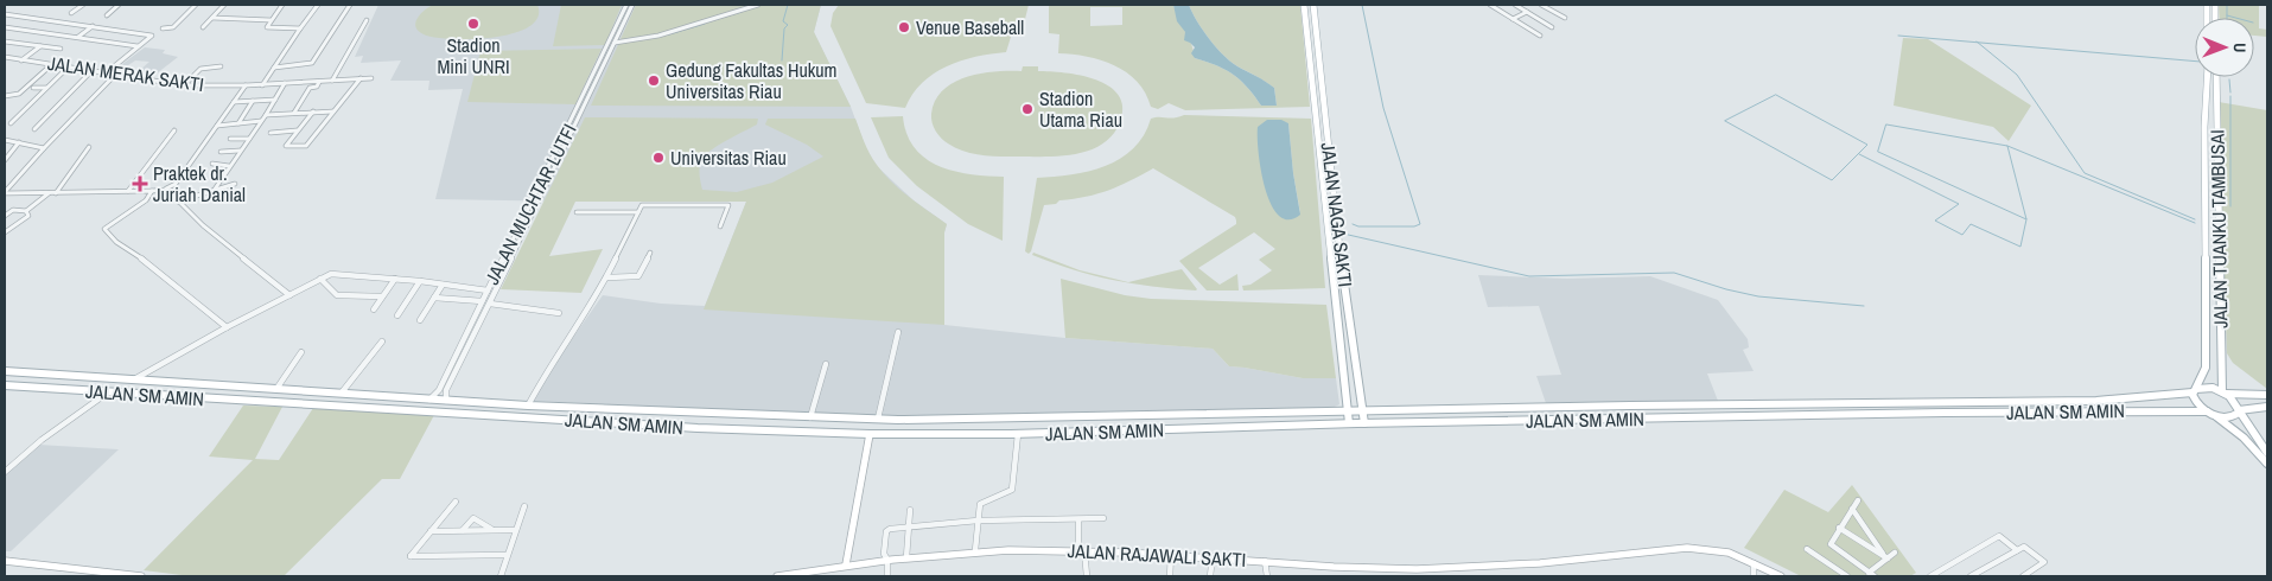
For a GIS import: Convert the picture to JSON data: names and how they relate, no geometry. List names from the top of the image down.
{
  "streets": {
    "main road": [
      "JALAN NAGA SAKTI",
      "JALAN TUANKU TAMBUSAI",
      "JALAN SM AMIN",
      "JALAN RAJAWALI SAKTI"
    ],
    "street": ["JALAN MERAK SAKTI", "JALAN MUCHTAR LUTFI"]
  },
  "crossings": [
    ["JALAN MUCHTAR LUTFI", "JALAN SM AMIN"],
    ["JALAN NAGA SAKTI", "JALAN SM AMIN"],
    ["JALAN TUANKU TAMBUSAI", "JALAN SM AMIN"]
  ],
  "places": {
    "other": [
      "Stadion Mini UNRI",
      "Venue Baseball",
      "Gedung Fakultas Hukum Universitas Riau",
      "Stadion Utama Riau",
      "Universitas Riau"
    ],
    "health": ["Praktek dr. Juriah Danial"]
  },
  "north": "right"
}
